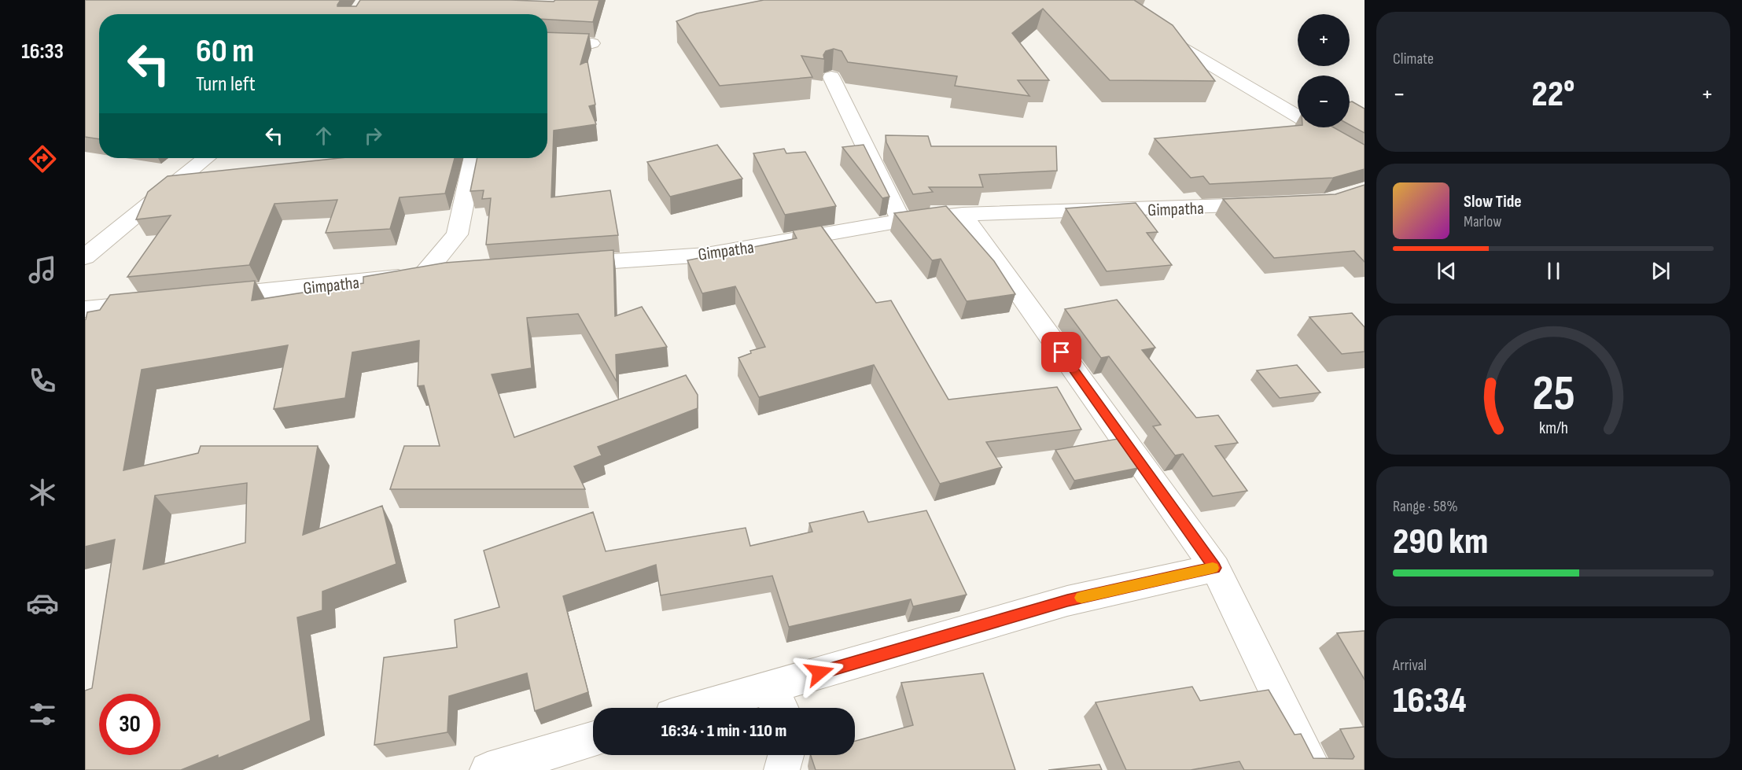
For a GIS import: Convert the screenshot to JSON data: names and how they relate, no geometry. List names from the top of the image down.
{
  "streets": {
    "street": ["Gimpatha"]
  },
  "page": {
    "tabs": "16:33",
    "tile": [
      "Climate",
      ["Range · 58%", "290 km"],
      ["Arrival", "16:34"]
    ],
    "map_buttons": ["+", "−"],
    "turn": ["60 m", "Turn left"],
    "heat": ["−", "22°", "+"],
    "song": ["Slow Tide", "Marlow"],
    "limit": "30",
    "trip": "16:34 · 1 min · 110 m",
    "gauge": ["25", "km/h"]
  }
}
